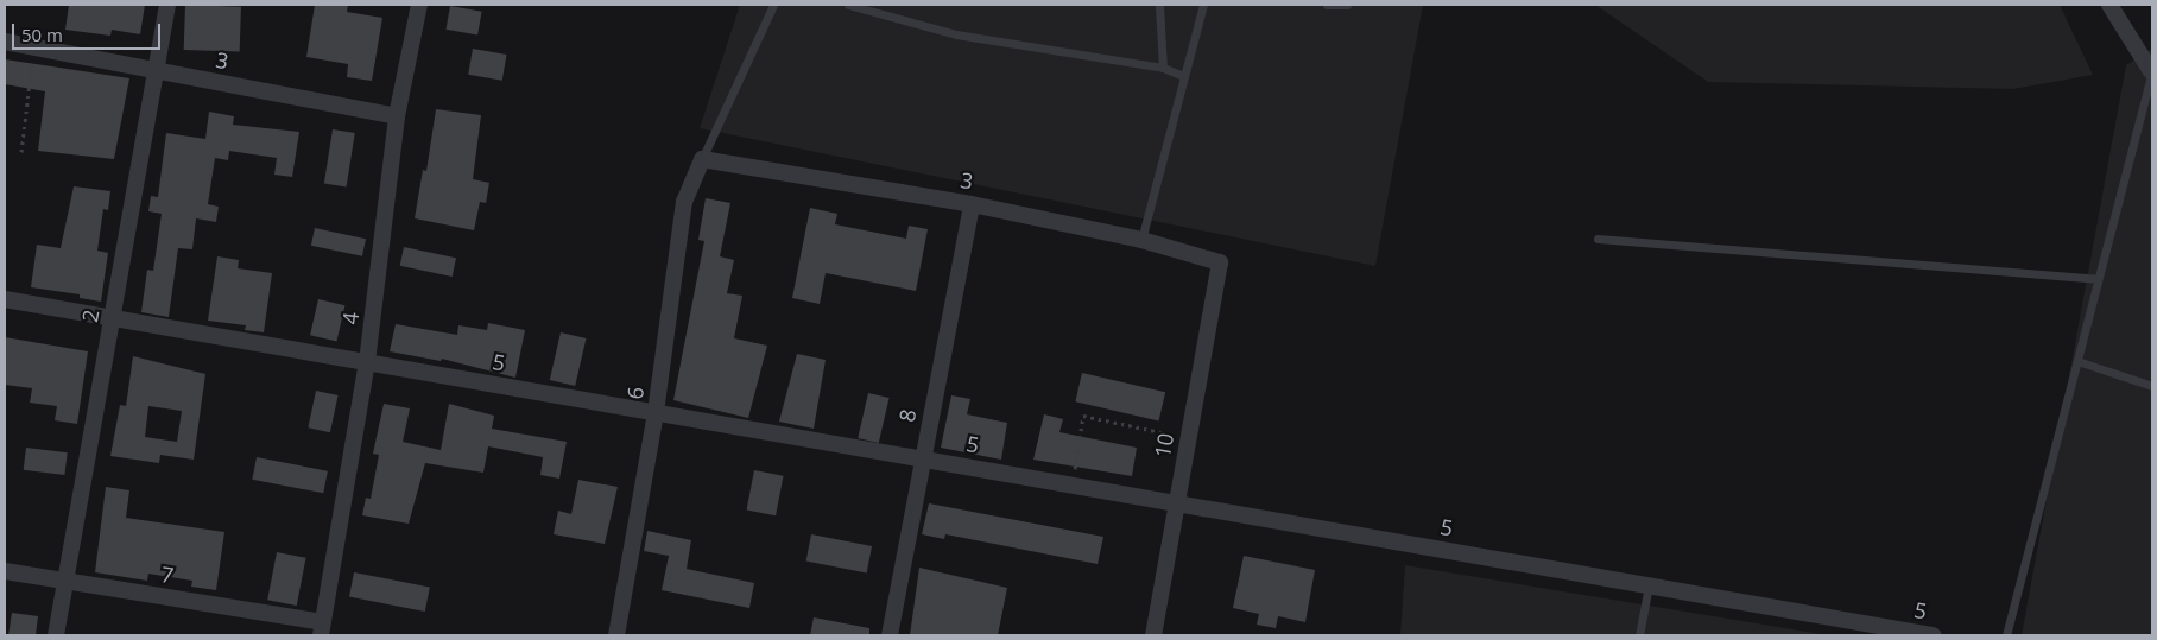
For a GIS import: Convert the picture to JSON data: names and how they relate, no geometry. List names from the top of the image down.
{
  "streets": {
    "street": [
      "3",
      "2",
      "4",
      "5",
      "6",
      "8",
      "10",
      "7"
    ]
  },
  "crossings": [
    ["3", "2"],
    ["3", "4"],
    ["3", "6"],
    ["3", "8"],
    ["3", "10"],
    ["2", "5"],
    ["2", "7"],
    ["4", "5"],
    ["4", "7"],
    ["5", "6"],
    ["5", "8"],
    ["5", "10"]
  ],
  "scale_bar": "50 m"
}
